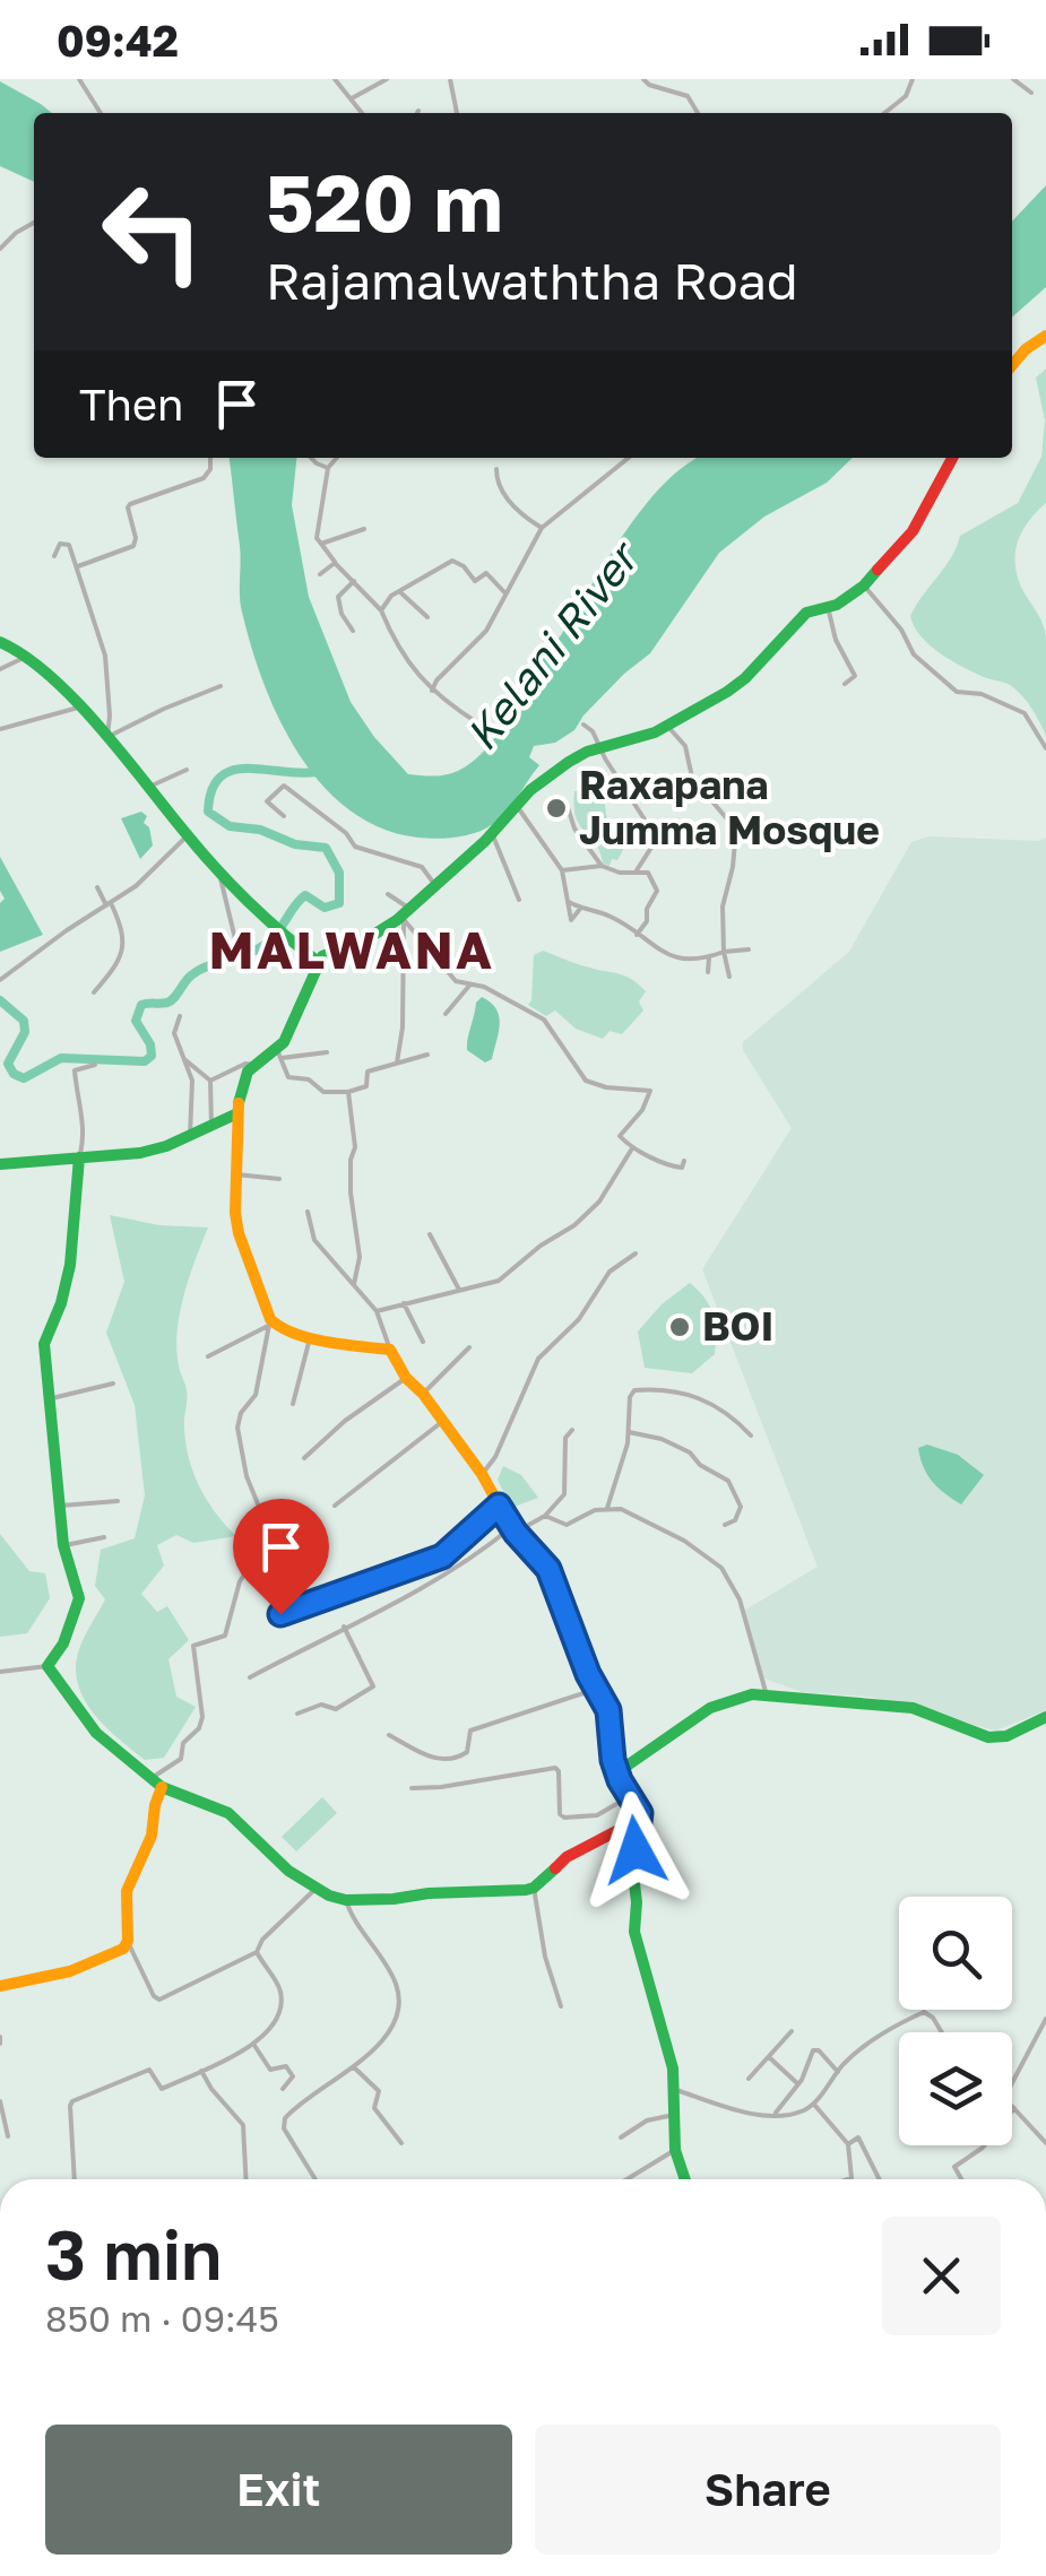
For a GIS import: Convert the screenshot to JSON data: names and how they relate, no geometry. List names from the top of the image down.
{
  "districts": ["MALWANA"],
  "water": ["Kelani River"],
  "places": ["Raxapana Jumma Mosque", "BOI"],
  "page": {
    "status": "09:42",
    "turn": ["520 m", "Rajamalwaththa Road"],
    "then": "Then",
    "heading": ["3 min", "850 m · 09:45"],
    "buttons": ["Exit", "Share"]
  }
}
